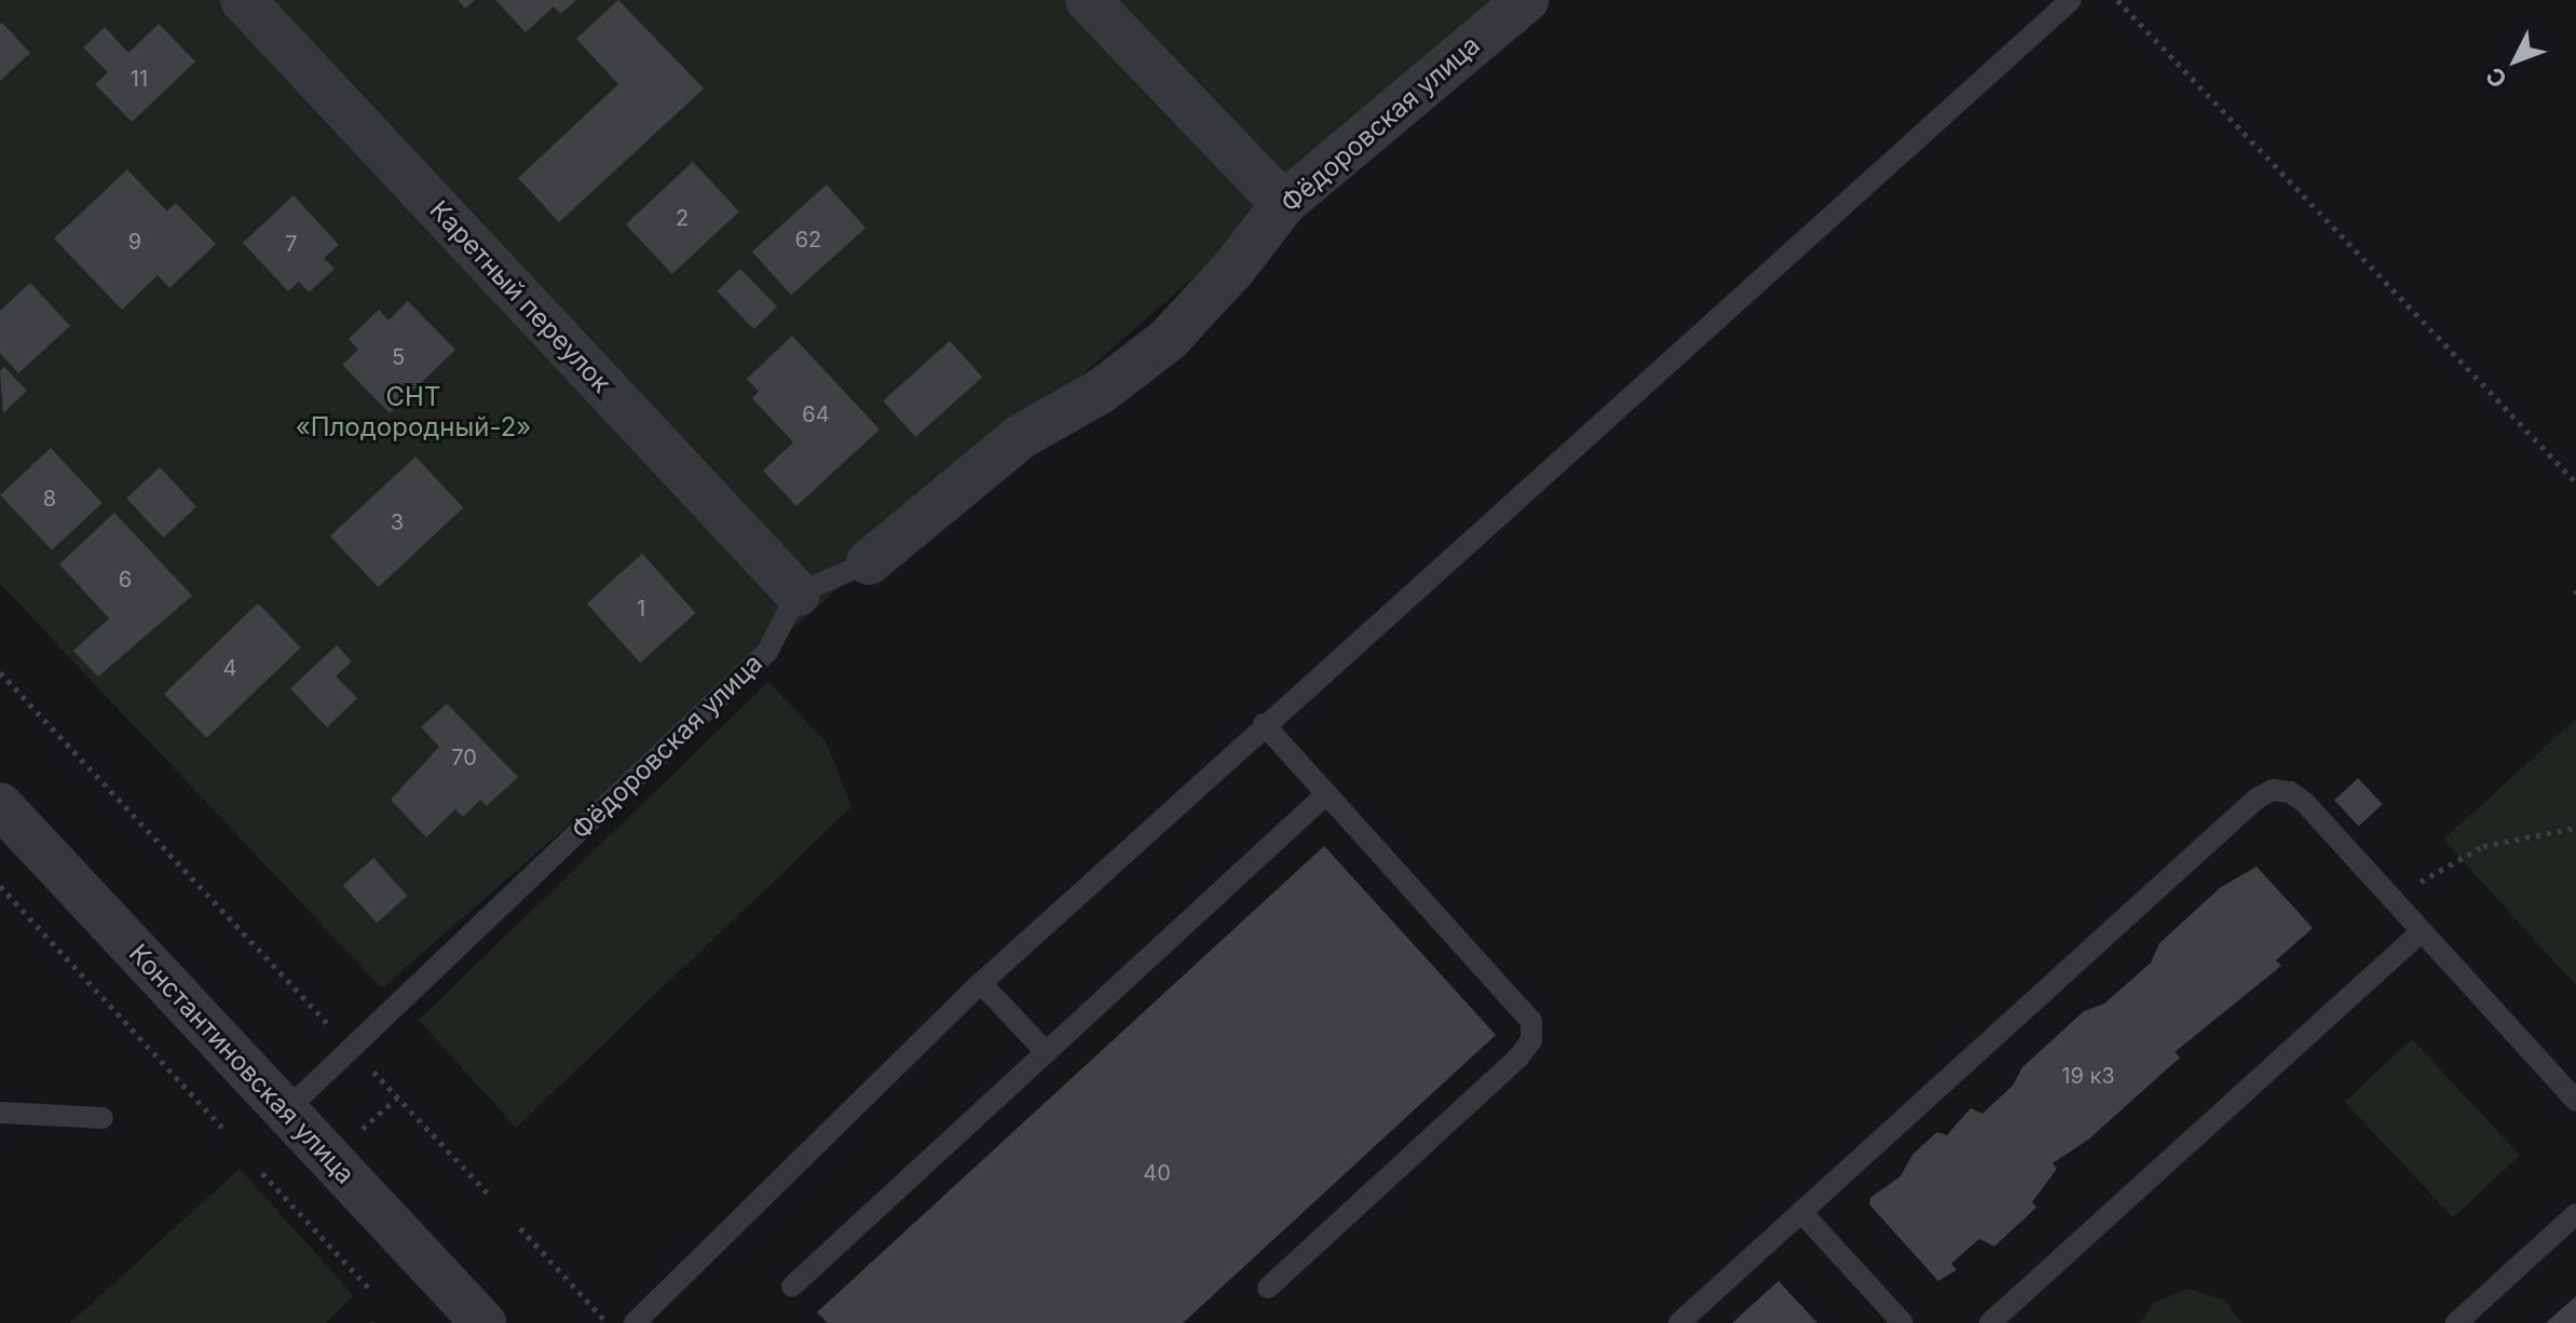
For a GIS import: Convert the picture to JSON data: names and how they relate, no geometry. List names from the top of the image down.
{
  "streets": {
    "street": ["Фёдоровская улица", "Каретный переулок", "Константиновская улица"]
  },
  "crossings": [
    ["Фёдоровская улица", "Каретный переулок"],
    ["Фёдоровская улица", "Константиновская улица"]
  ],
  "parks": ["СНТ «Плодородный-2»"],
  "house_numbers": [
    "11",
    "2",
    "62",
    "9",
    "7",
    "5",
    "64",
    "8",
    "3",
    "6",
    "1",
    "4",
    "70",
    "19 к3",
    "40"
  ],
  "north": "bottom left"
}
